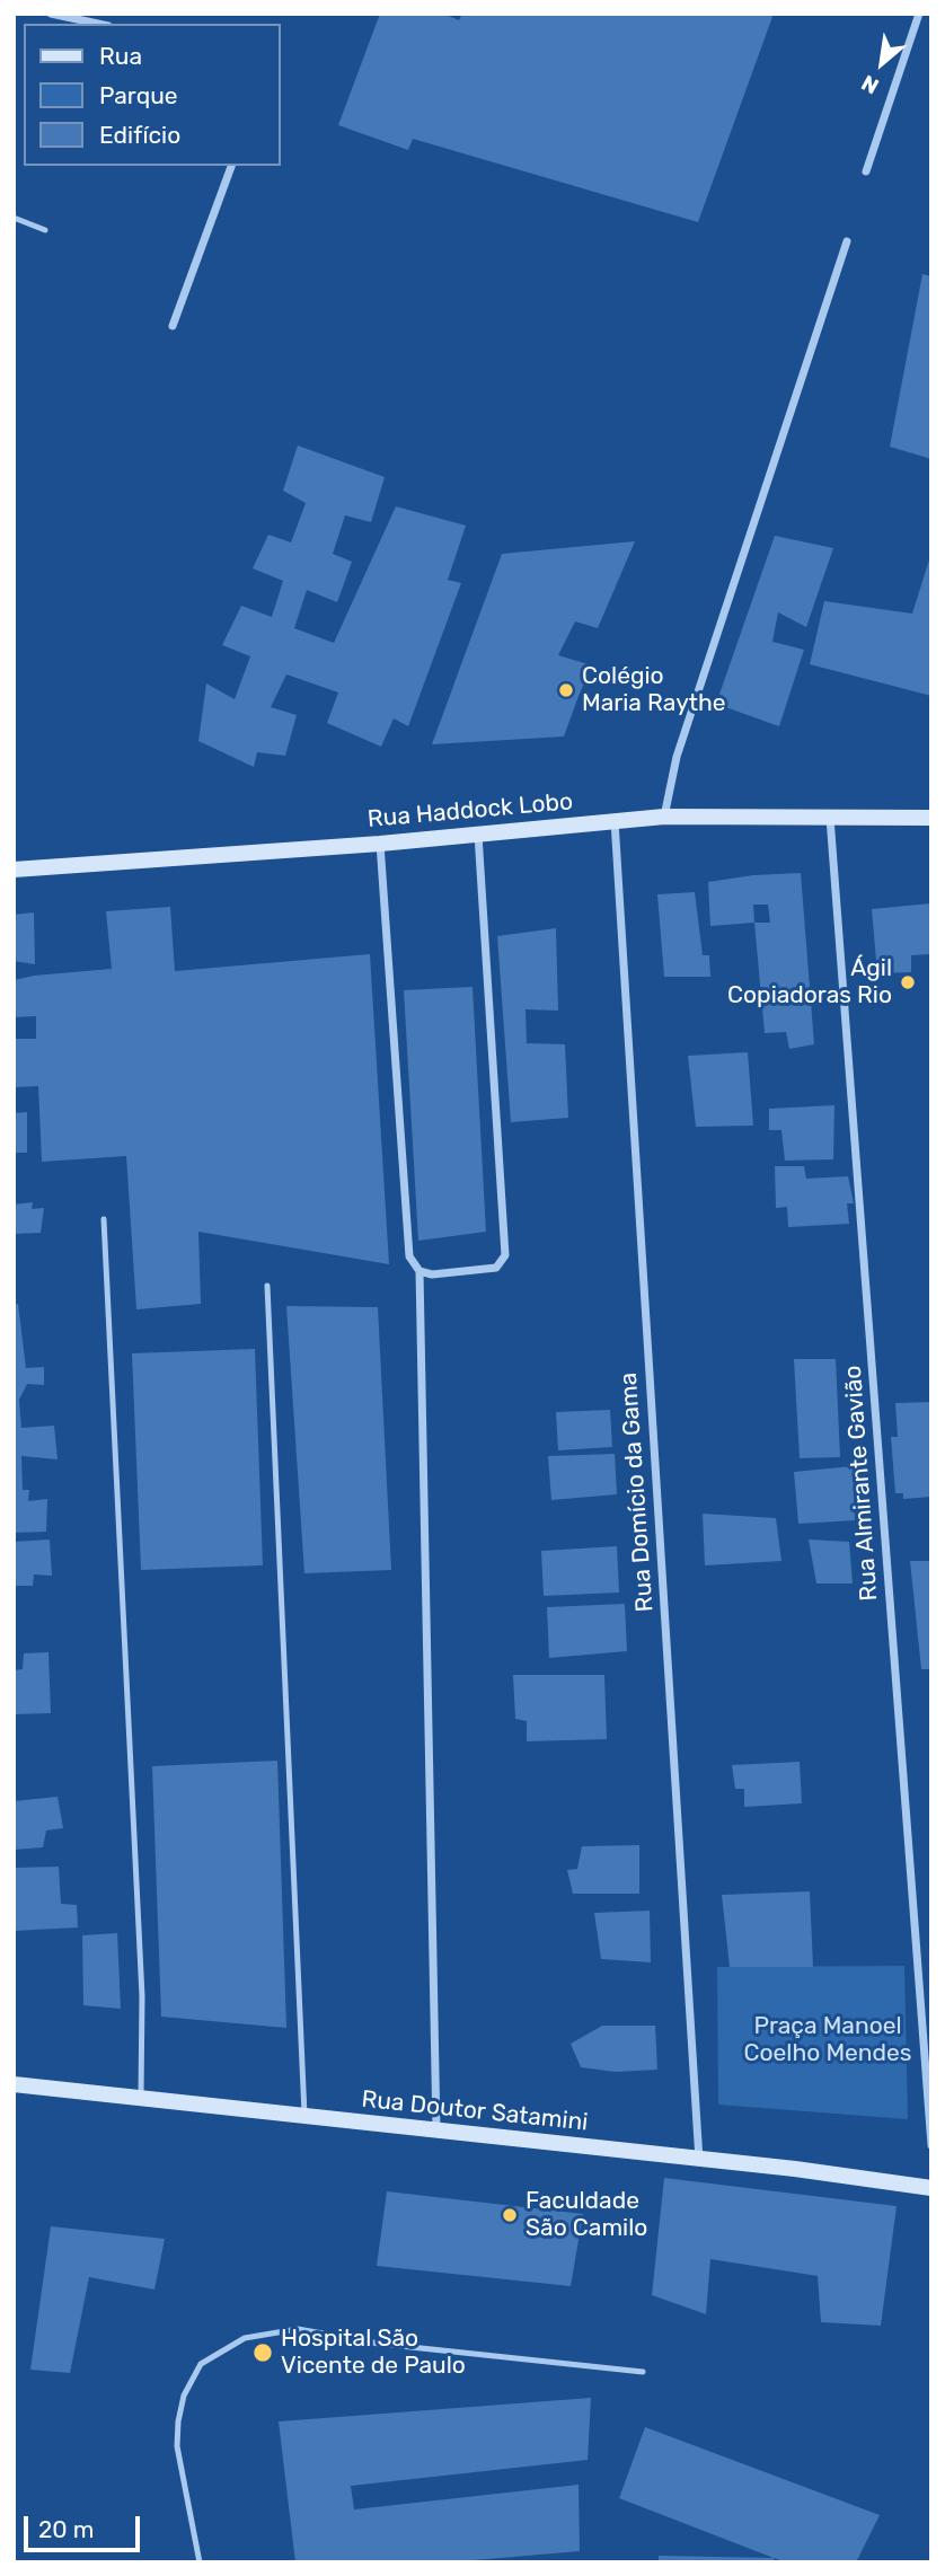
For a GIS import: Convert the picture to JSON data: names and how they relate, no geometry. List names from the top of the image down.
{
  "streets": {
    "main road": ["Rua Haddock Lobo", "Rua Doutor Satamini"],
    "street": ["Rua Almirante Gavião", "Rua Domício da Gama"]
  },
  "crossings": [
    ["Rua Haddock Lobo", "Rua Almirante Gavião"],
    ["Rua Haddock Lobo", "Rua Domício da Gama"],
    ["Rua Domício da Gama", "Rua Doutor Satamini"]
  ],
  "parks": ["Praça Manoel Coelho Mendes"],
  "places": [
    "Colégio Maria Raythe",
    "Ágil Copiadoras Rio",
    "Faculdade São Camilo",
    "Hospital São Vicente de Paulo"
  ],
  "legend": ["Rua", "Parque", "Edifício"],
  "scale_bar": "20 m",
  "north": "bottom left"
}
